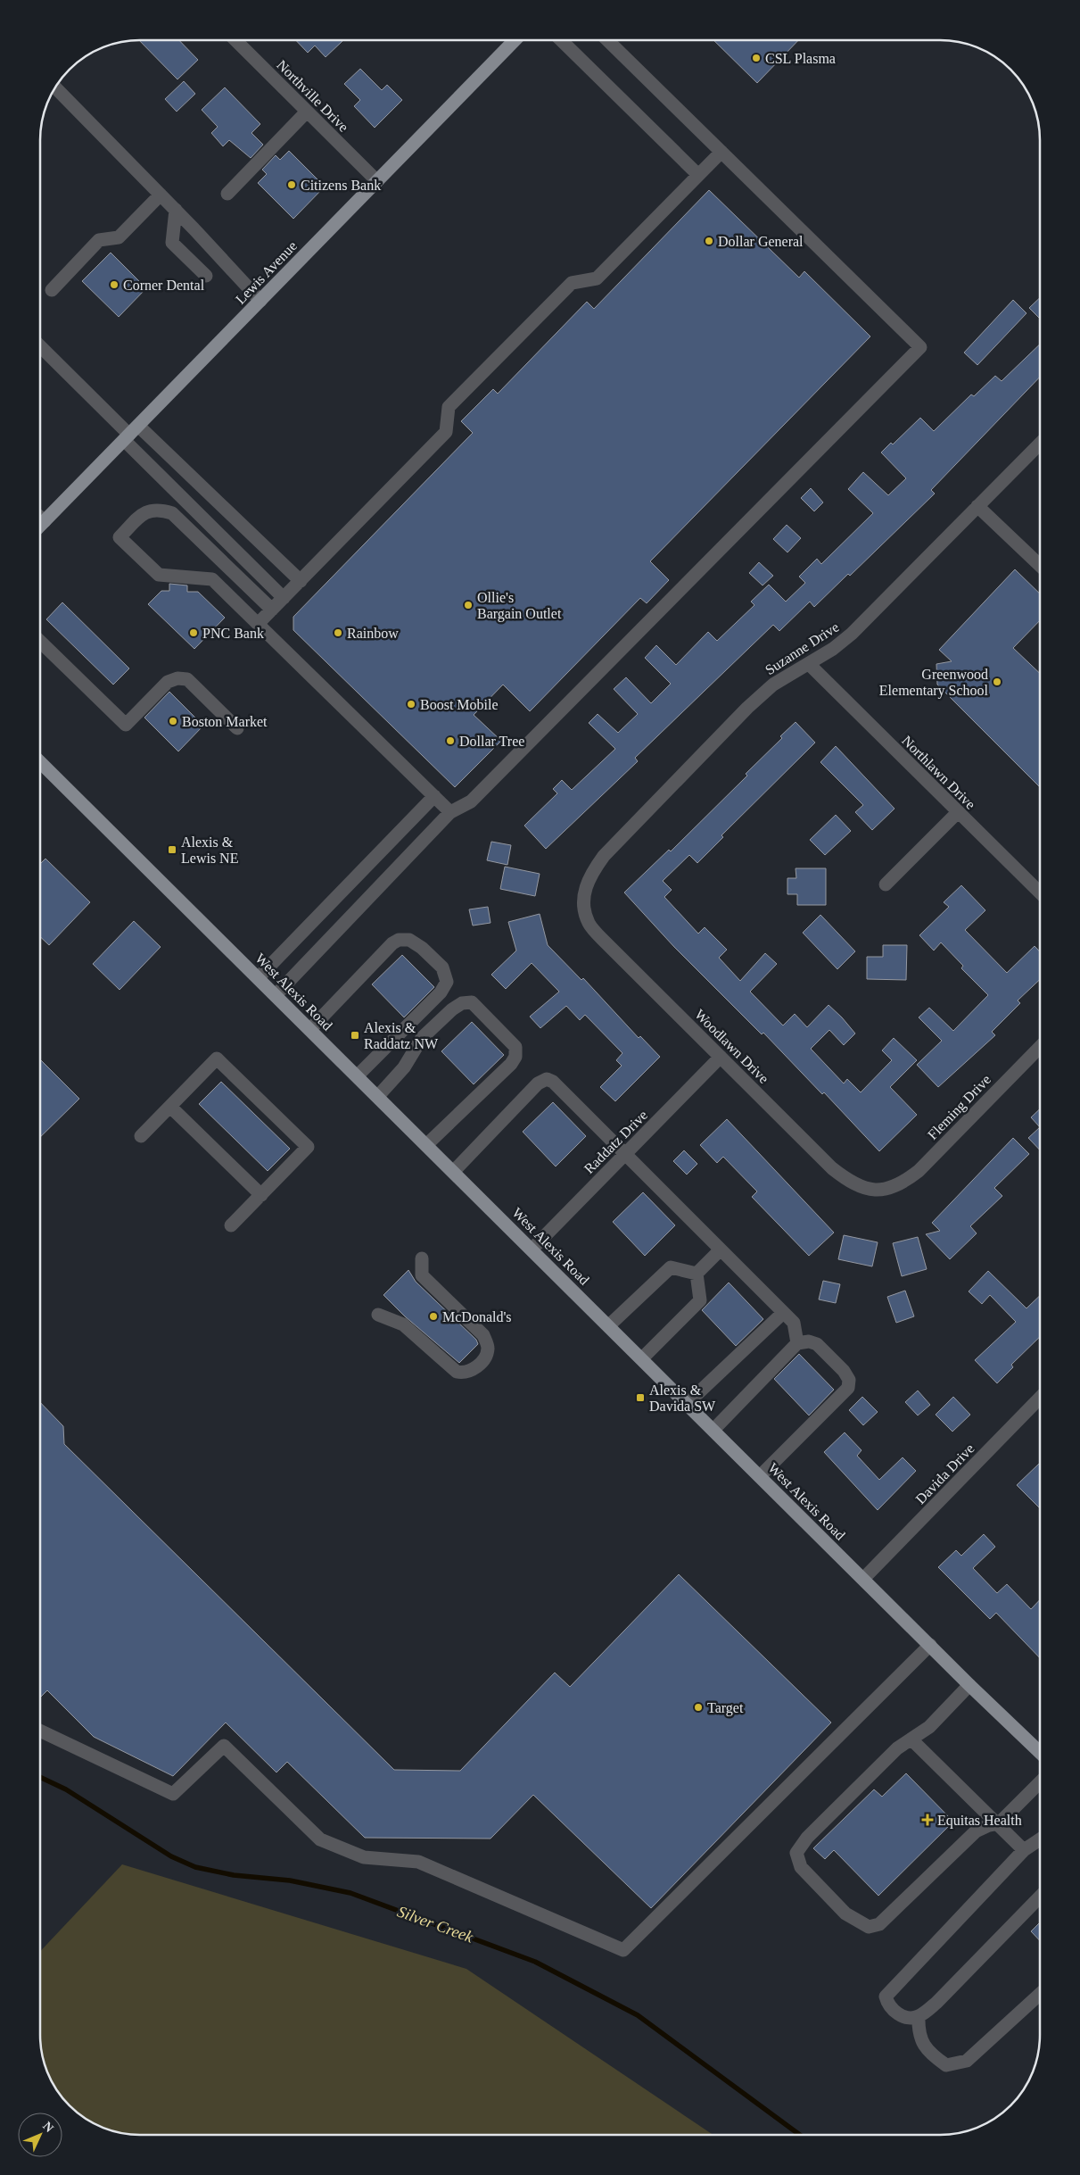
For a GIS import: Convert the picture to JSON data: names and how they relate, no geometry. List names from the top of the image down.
{
  "streets": {
    "main road": ["Lewis Avenue", "West Alexis Road"],
    "street": [
      "Northville Drive",
      "Suzanne Drive",
      "Northlawn Drive",
      "Woodlawn Drive",
      "Fleming Drive",
      "Raddatz Drive",
      "Davida Drive"
    ]
  },
  "crossings": [
    ["Northville Drive", "Lewis Avenue"],
    ["Suzanne Drive", "Northlawn Drive"],
    ["Suzanne Drive", "Woodlawn Drive"],
    ["West Alexis Road", "Raddatz Drive"],
    ["West Alexis Road", "Davida Drive"],
    ["Woodlawn Drive", "Fleming Drive"],
    ["Woodlawn Drive", "Raddatz Drive"]
  ],
  "water": ["Silver Creek"],
  "places": {
    "other": [
      "CSL Plasma",
      "Citizens Bank",
      "Dollar General",
      "Corner Dental",
      "Ollie's Bargain Outlet",
      "PNC Bank",
      "Rainbow",
      "Greenwood Elementary School",
      "Boost Mobile",
      "Boston Market",
      "Dollar Tree",
      "McDonald's",
      "Target"
    ],
    "transit": ["Alexis & Lewis NE", "Alexis & Raddatz NW", "Alexis & Davida SW"],
    "health": ["Equitas Health"]
  },
  "north": "top right"
}
